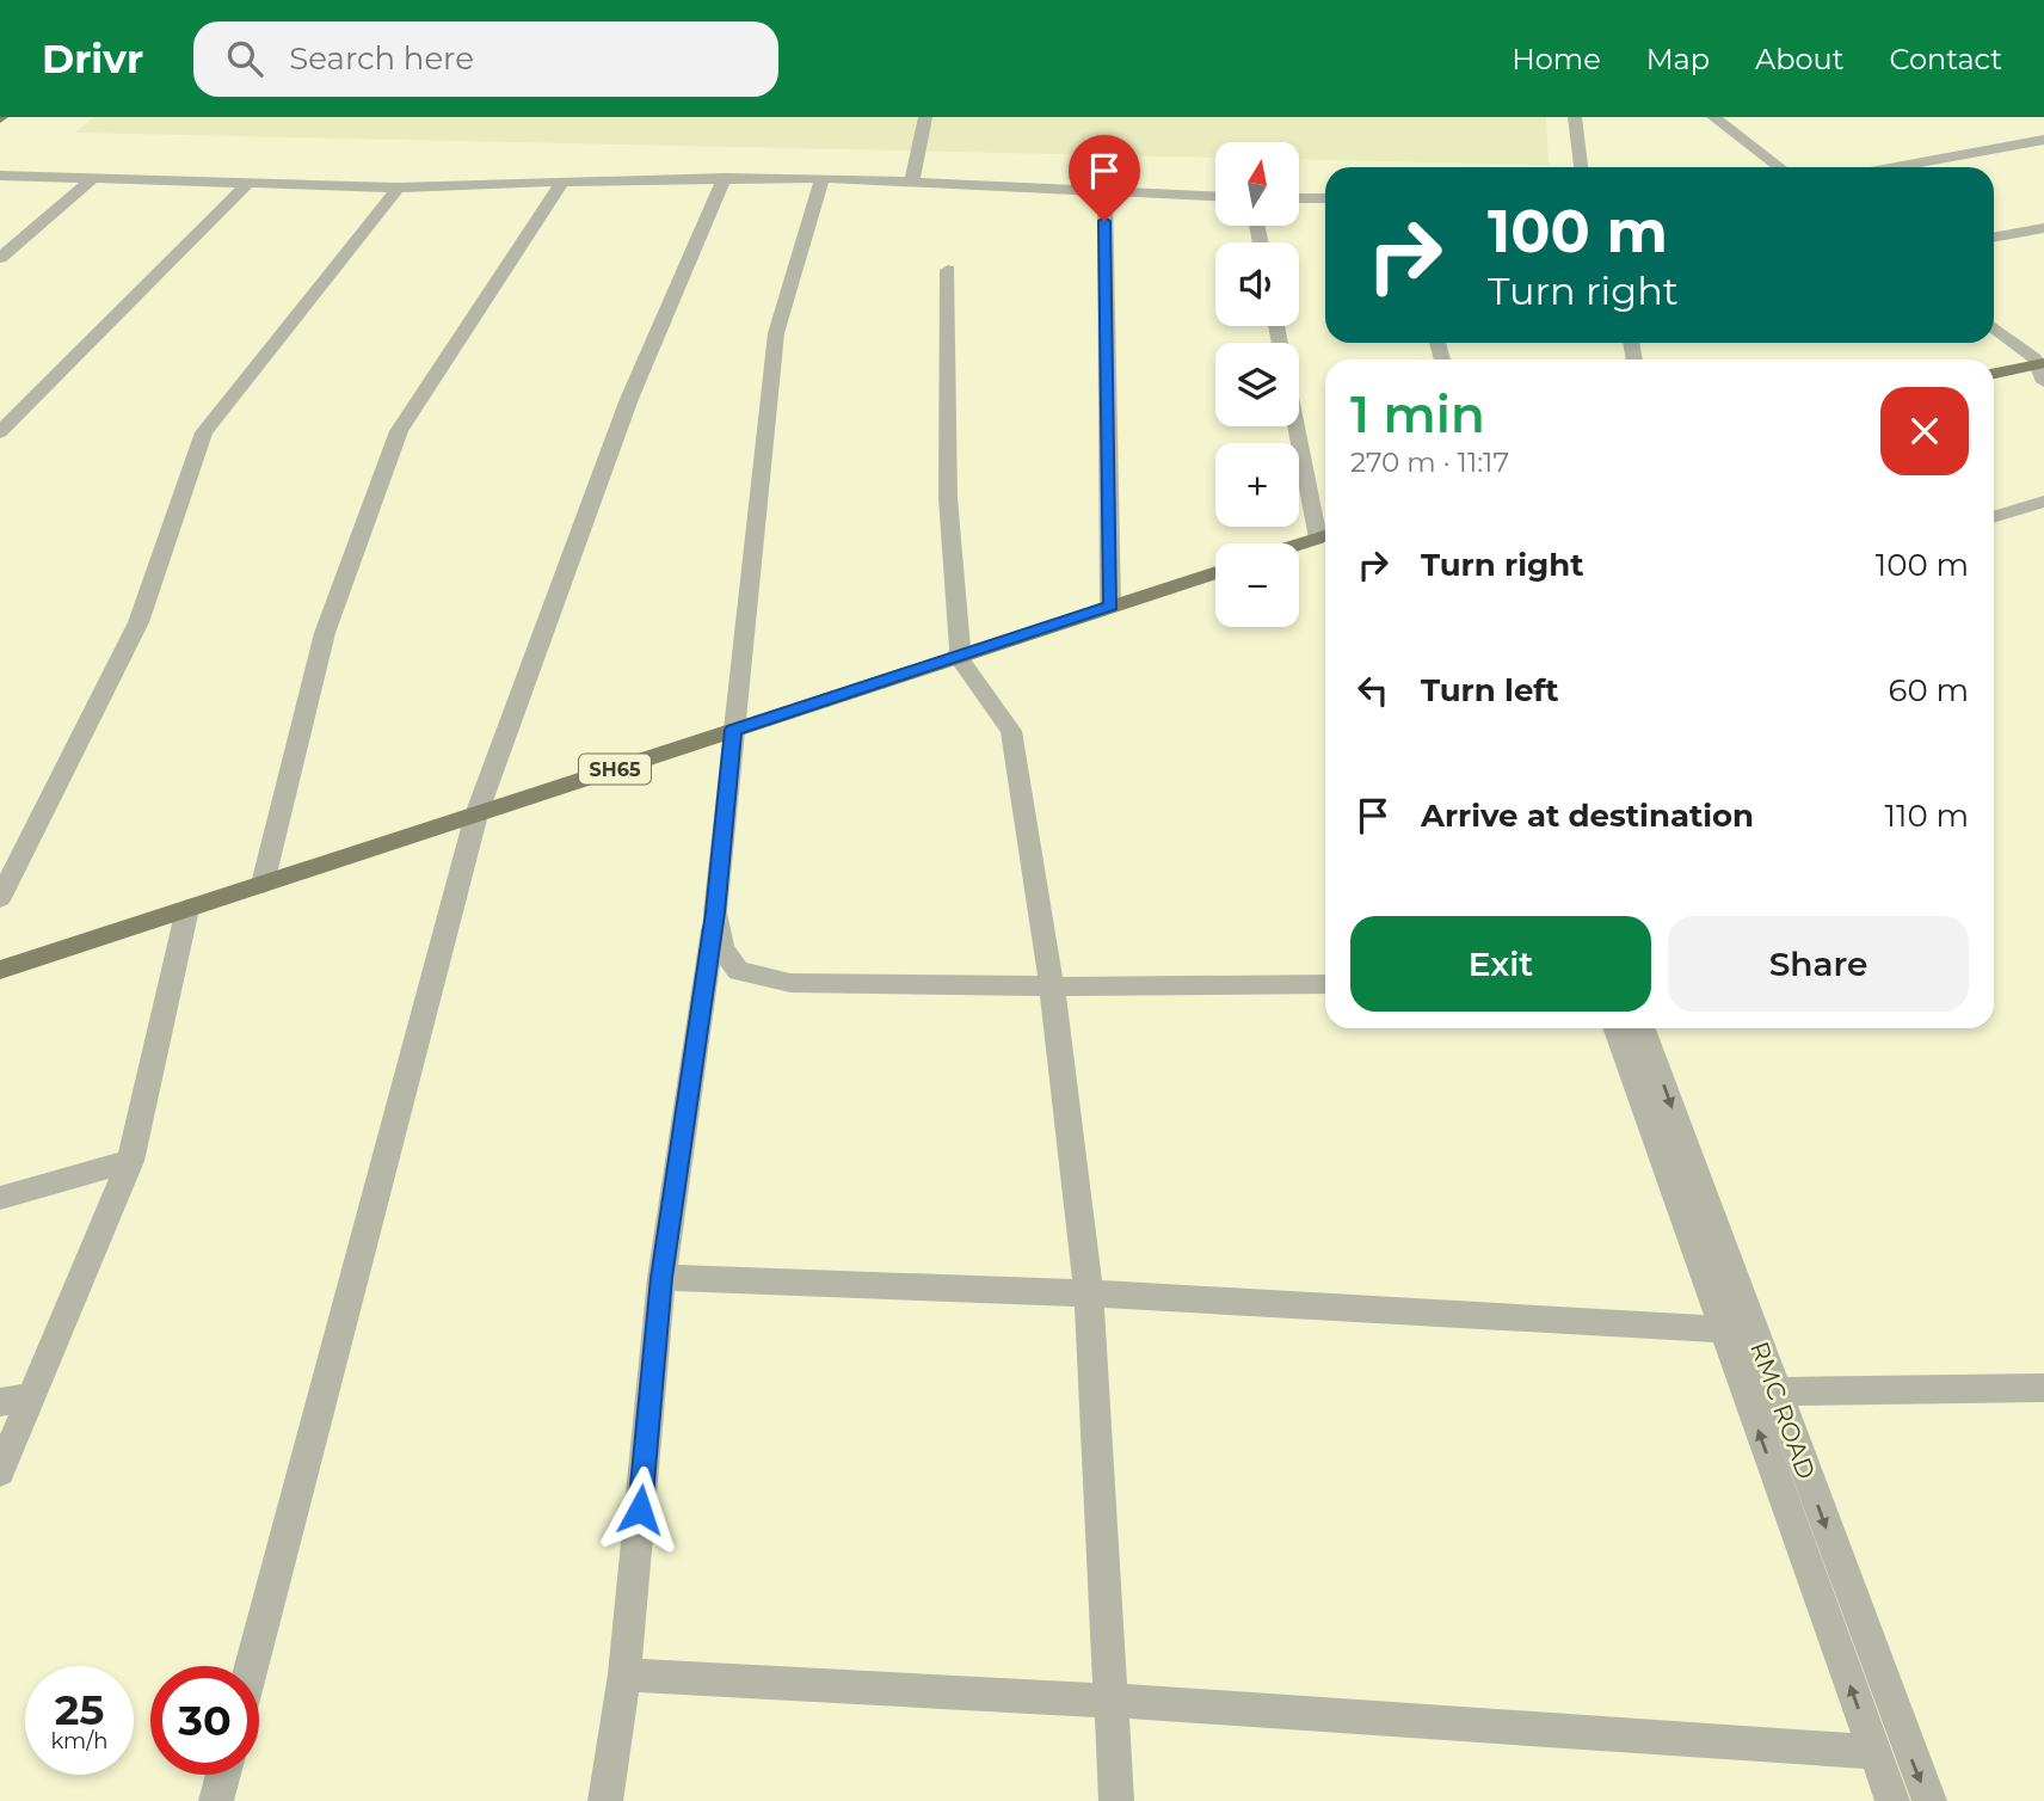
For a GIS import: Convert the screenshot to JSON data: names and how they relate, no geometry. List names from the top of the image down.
{
  "streets": {
    "main road": ["SH65"],
    "street": ["RMC ROAD"]
  },
  "north": "top",
  "page": {
    "header": "Drivr",
    "search": "Search here",
    "nav": [
      "Home",
      "Map",
      "About",
      "Contact"
    ],
    "map_buttons": ["+", "−"],
    "turn": ["100 m", "Turn right"],
    "heading": ["1 min", "270 m · 11:17"],
    "list": [
      {
        "name": "Turn right",
        "value": "100 m"
      },
      {
        "name": "Turn left",
        "value": "60 m"
      },
      {
        "name": "Arrive at destination",
        "value": "110 m"
      }
    ],
    "buttons": ["Exit", "Share"],
    "speed": "25 km/h",
    "limit": "30"
  }
}
